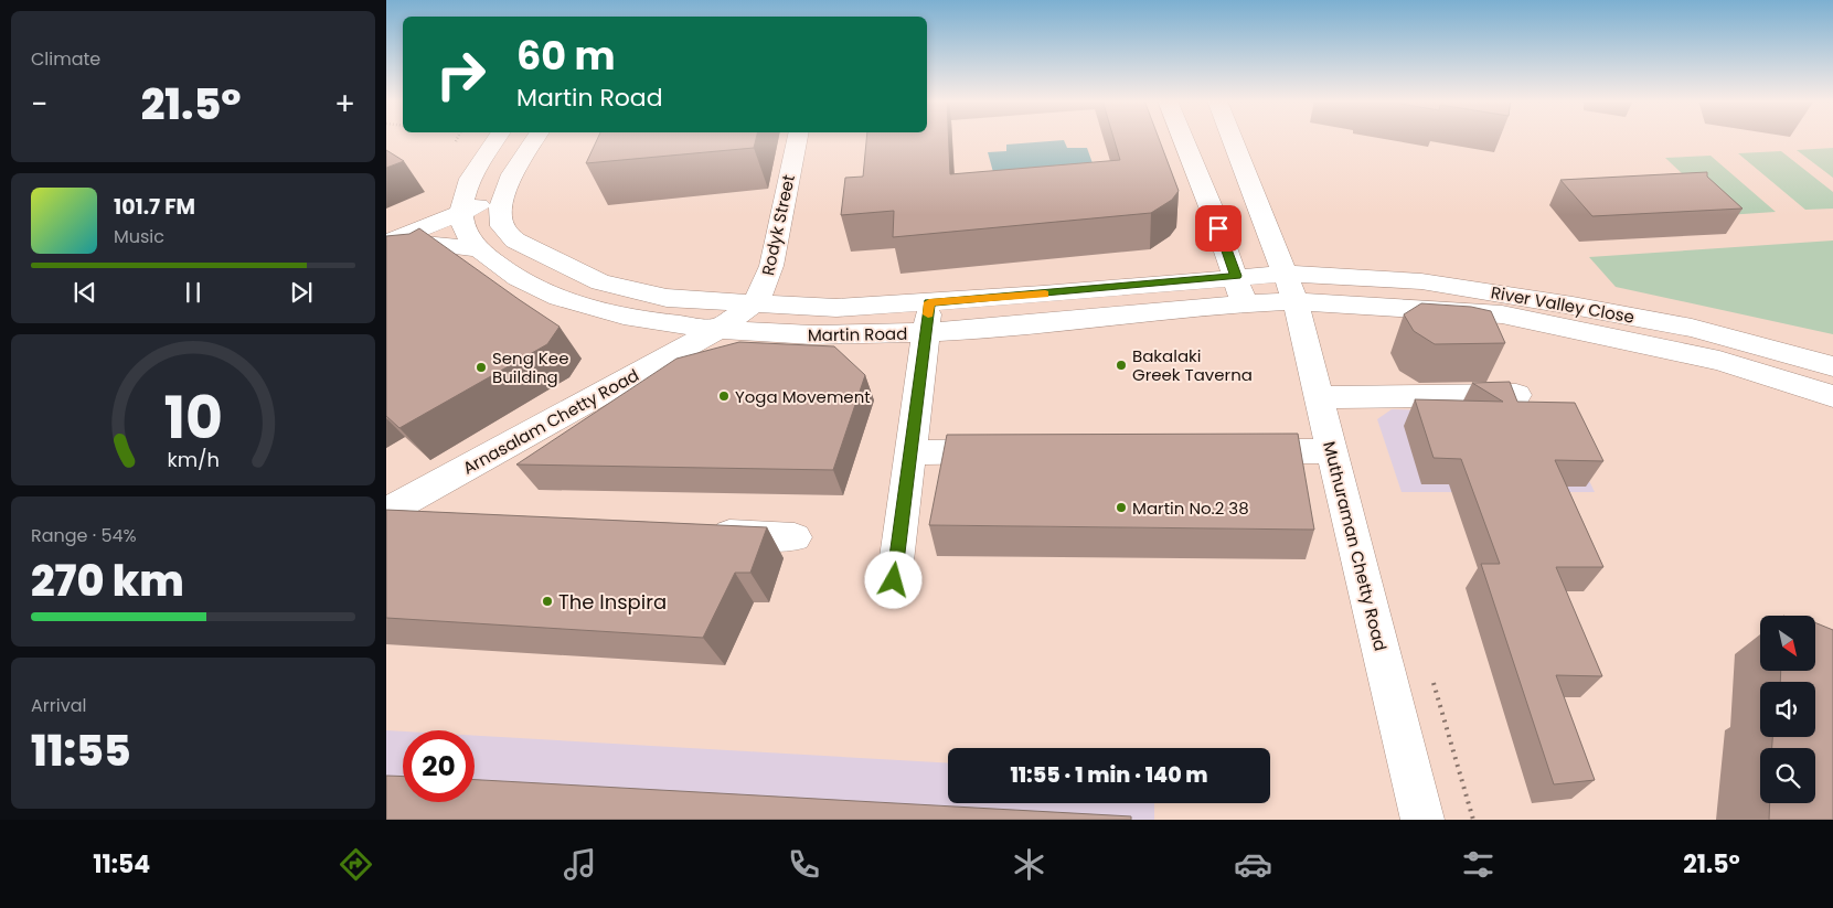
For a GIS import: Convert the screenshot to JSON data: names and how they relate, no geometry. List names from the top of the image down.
{
  "streets": {
    "street": [
      "Rodyk Street",
      "River Valley Close",
      "Martin Road",
      "Arnasalam Chetty Road",
      "Muthuraman Chetty Road"
    ]
  },
  "crossings": [
    ["Rodyk Street", "Martin Road"],
    ["Rodyk Street", "Arnasalam Chetty Road"],
    ["River Valley Close", "Martin Road"],
    ["River Valley Close", "Muthuraman Chetty Road"],
    ["Martin Road", "Arnasalam Chetty Road"],
    ["Martin Road", "Muthuraman Chetty Road"]
  ],
  "places": [
    "Bakalaki Greek Taverna",
    "Seng Kee Building",
    "Yoga Movement",
    "Martin No.2 38",
    "The Inspira"
  ],
  "north": "bottom right",
  "page": {
    "tile": [
      "Climate",
      ["Range · 54%", "270 km"],
      ["Arrival", "11:55"]
    ],
    "turn": ["60 m", "Martin Road"],
    "heat": ["−", "21.5°", "+"],
    "song": ["101.7 FM", "Music"],
    "limit": "20",
    "trip": "11:55 · 1 min · 140 m",
    "tabs": ["11:54", "21.5°"],
    "gauge": ["10", "km/h"]
  }
}
